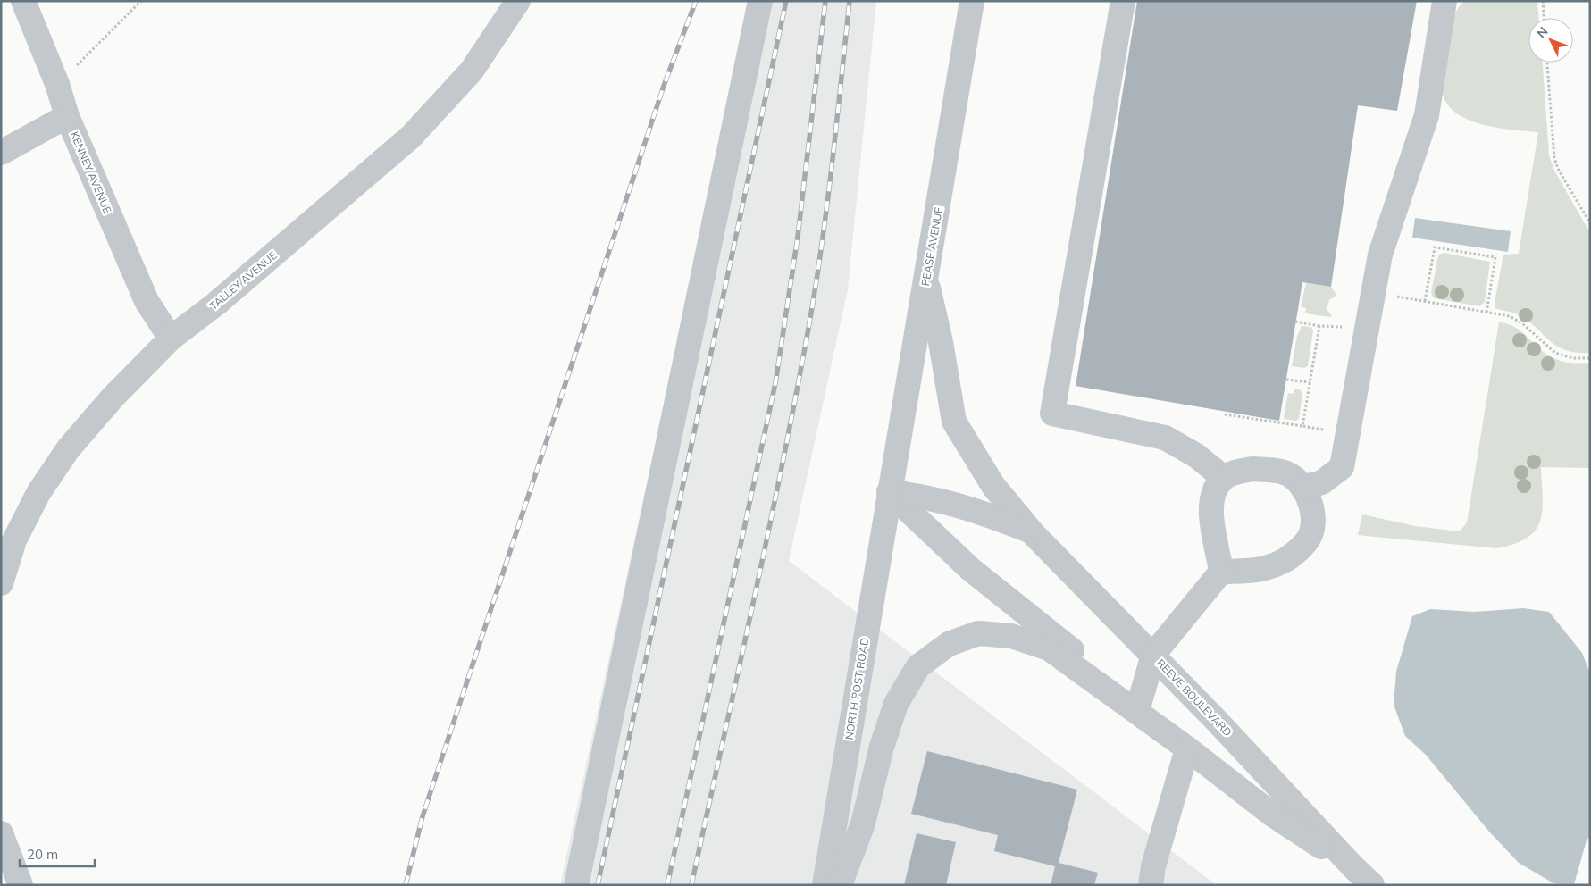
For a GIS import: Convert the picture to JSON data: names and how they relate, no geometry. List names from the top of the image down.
{
  "streets": {
    "street": [
      "KENNEY AVENUE",
      "PEASE AVENUE",
      "TALLEY AVENUE",
      "NORTH POST ROAD",
      "REEVE BOULEVARD"
    ]
  },
  "crossings": [
    ["KENNEY AVENUE", "TALLEY AVENUE"],
    ["PEASE AVENUE", "NORTH POST ROAD"],
    ["PEASE AVENUE", "REEVE BOULEVARD"]
  ],
  "scale_bar": "20 m",
  "north": "top left"
}
